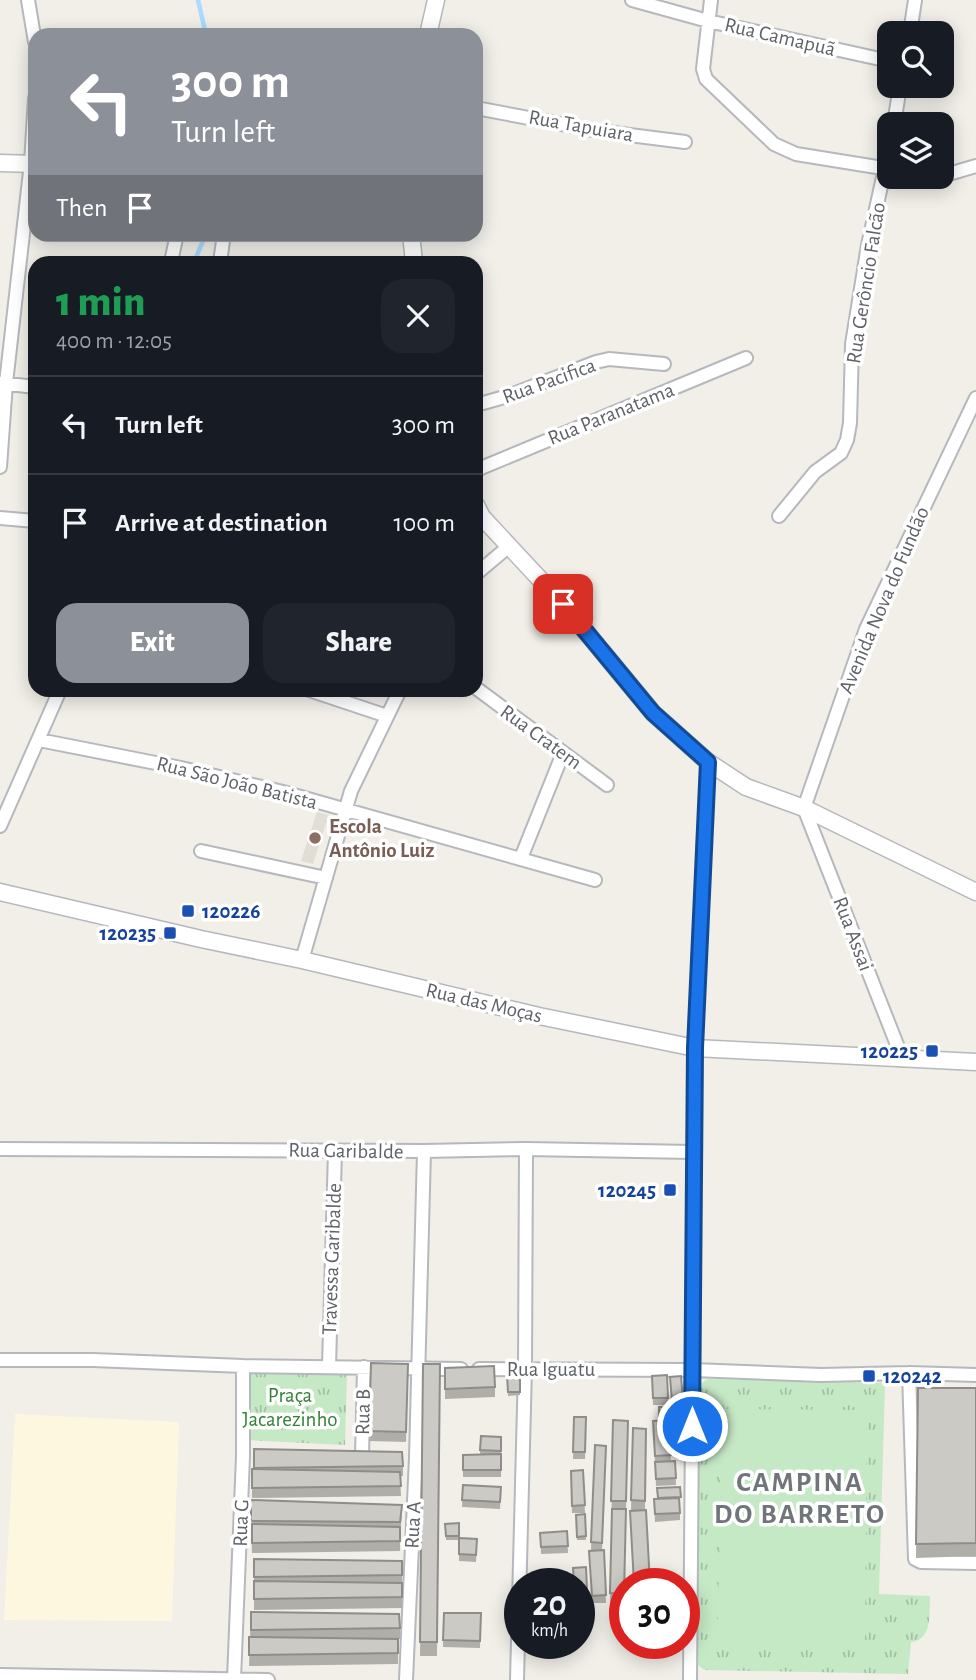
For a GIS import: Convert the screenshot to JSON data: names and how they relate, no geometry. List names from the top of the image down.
{
  "streets": {
    "street": [
      "Rua Camapuã",
      "Rua Tapuiara",
      "Rua Gerôncio Falcão",
      "Rua Pacifica",
      "Rua Paranatama",
      "Avenida Nova do Fundão",
      "Rua Cratem",
      "Rua São João Batista",
      "Rua Assai",
      "Rua das Moças",
      "Rua Garibalde",
      "Travessa Garibalde",
      "Rua Iguatu",
      "Rua B",
      "Rua G",
      "Rua A"
    ]
  },
  "crossings": [
    ["Avenida Nova do Fundão", "Rua Assai"],
    ["Rua Assai", "Rua das Moças"],
    ["Rua Garibalde", "Travessa Garibalde"],
    ["Rua Garibalde", "Rua A"],
    ["Travessa Garibalde", "Rua Iguatu"],
    ["Rua Iguatu", "Rua B"],
    ["Rua Iguatu", "Rua G"],
    ["Rua Iguatu", "Rua A"]
  ],
  "districts": ["CAMPINA DO BARRETO"],
  "parks": ["Praça Jacarezinho"],
  "places": {
    "other": ["Escola Antônio Luiz"],
    "transit": [
      "120226",
      "120235",
      "120225",
      "120245",
      "120242"
    ]
  },
  "page": {
    "turn": ["300 m", "Turn left"],
    "then": "Then",
    "heading": ["1 min", "400 m · 12:05"],
    "list": [
      {
        "name": "Turn left",
        "value": "300 m"
      },
      {
        "name": "Arrive at destination",
        "value": "100 m"
      }
    ],
    "buttons": ["Exit", "Share"],
    "speed": "20 km/h",
    "limit": "30"
  }
}
